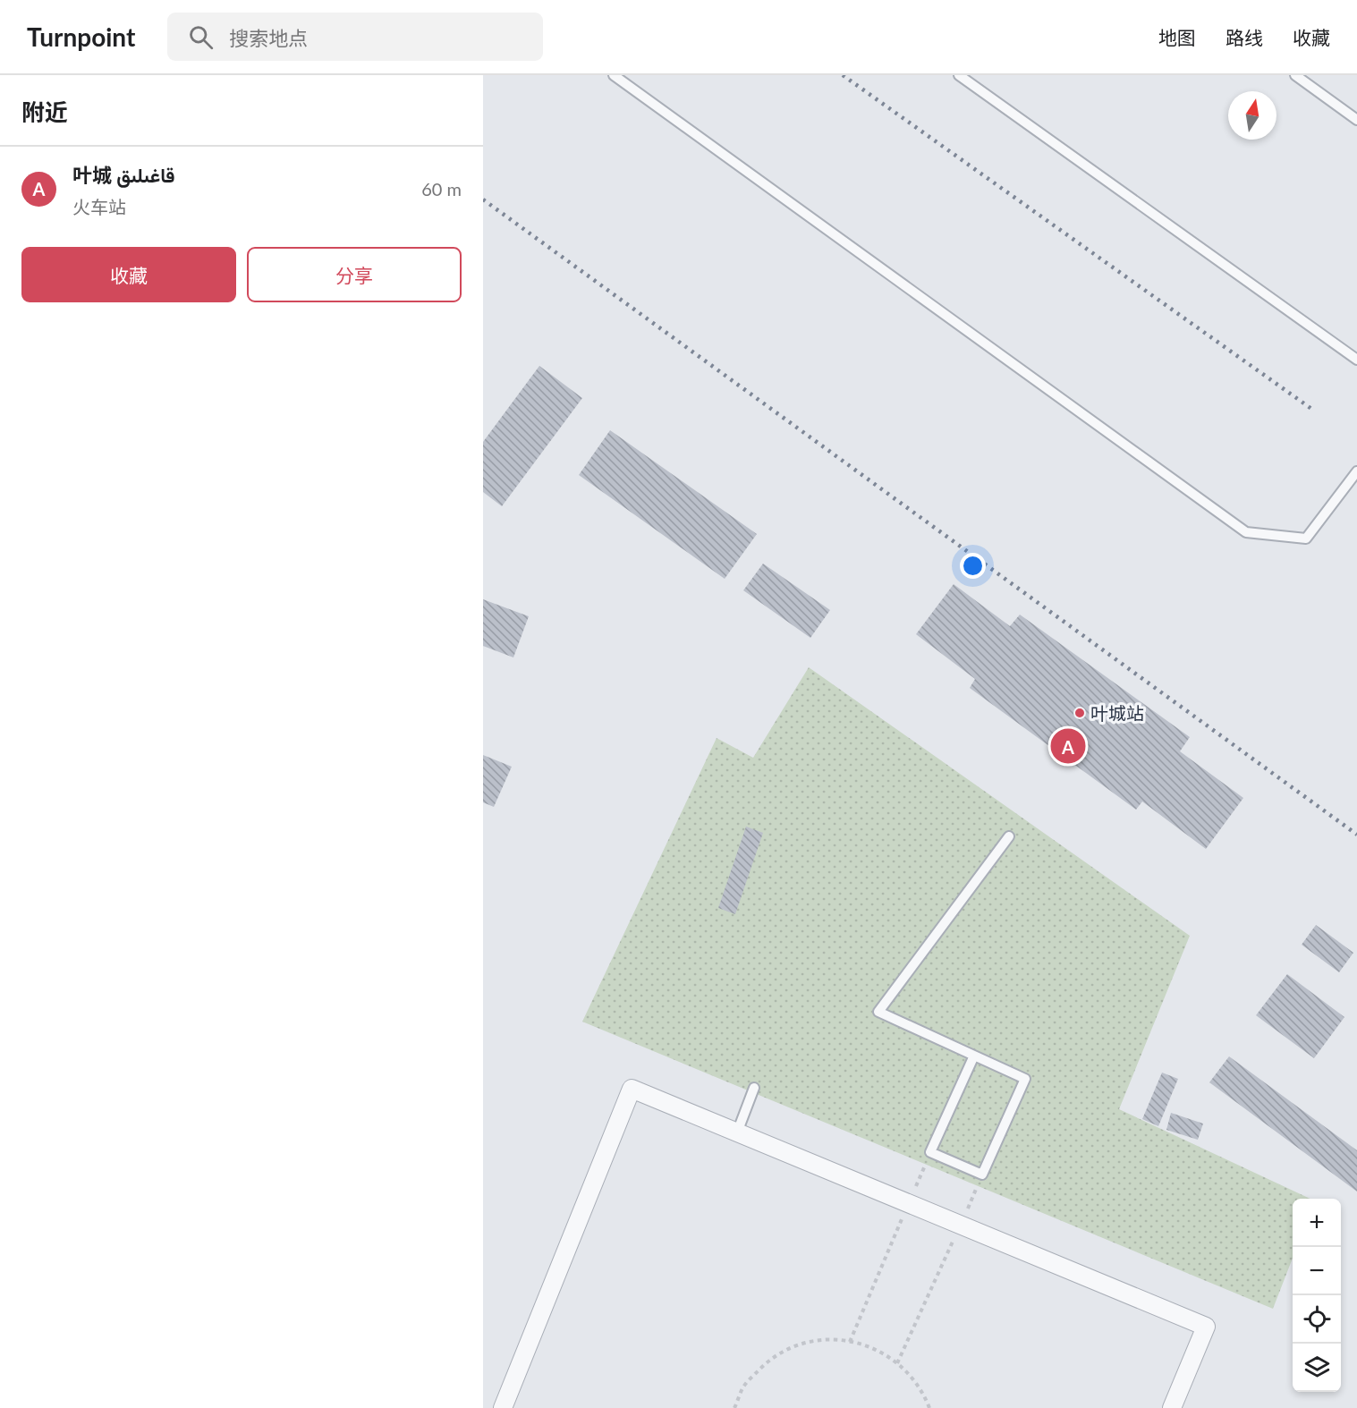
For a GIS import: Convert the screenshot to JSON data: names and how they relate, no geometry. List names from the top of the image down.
{
  "places": ["叶城站"],
  "north": "top",
  "page": {
    "header": "Turnpoint",
    "search": "搜索地点",
    "nav": ["地图", "路线", "收藏"],
    "heading": "附近",
    "list": [
      {
        "mark": "A",
        "name": "叶城 قاغىلىق",
        "note": "火车站",
        "value": "60 m"
      }
    ],
    "buttons": ["收藏", "分享"],
    "pins": "A",
    "map_buttons": ["+", "−"]
  }
}
